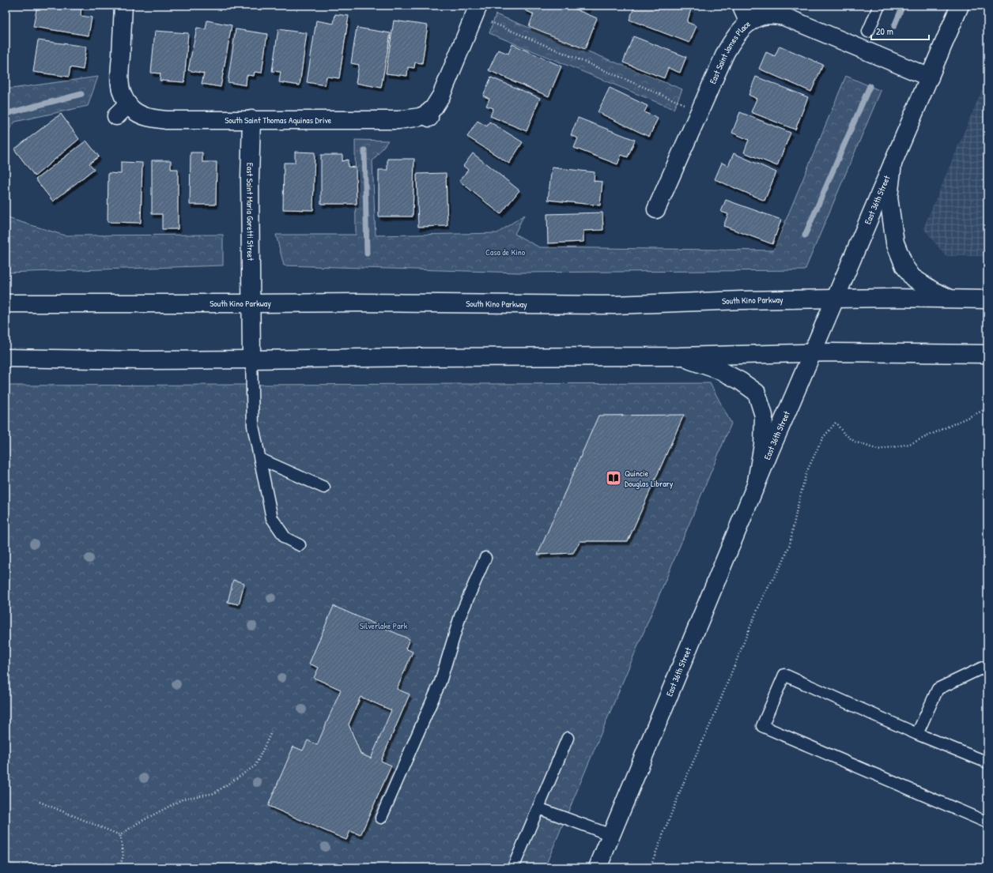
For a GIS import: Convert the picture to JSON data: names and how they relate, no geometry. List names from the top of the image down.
{
  "streets": {
    "main road": [
      "East Saint James Place",
      "South Saint Thomas Aquinas Drive",
      "East 36th Street",
      "East Saint Maria Goretti Street",
      "South Kino Parkway"
    ]
  },
  "crossings": [
    ["East Saint James Place", "East 36th Street"],
    ["South Saint Thomas Aquinas Drive", "East Saint Maria Goretti Street"],
    ["East 36th Street", "South Kino Parkway"],
    ["East Saint Maria Goretti Street", "South Kino Parkway"]
  ],
  "parks": ["Casa de Kino", "Silverlake Park"],
  "places": {
    "library": ["Quincie Douglas Library"]
  },
  "scale_bar": "20 m"
}
